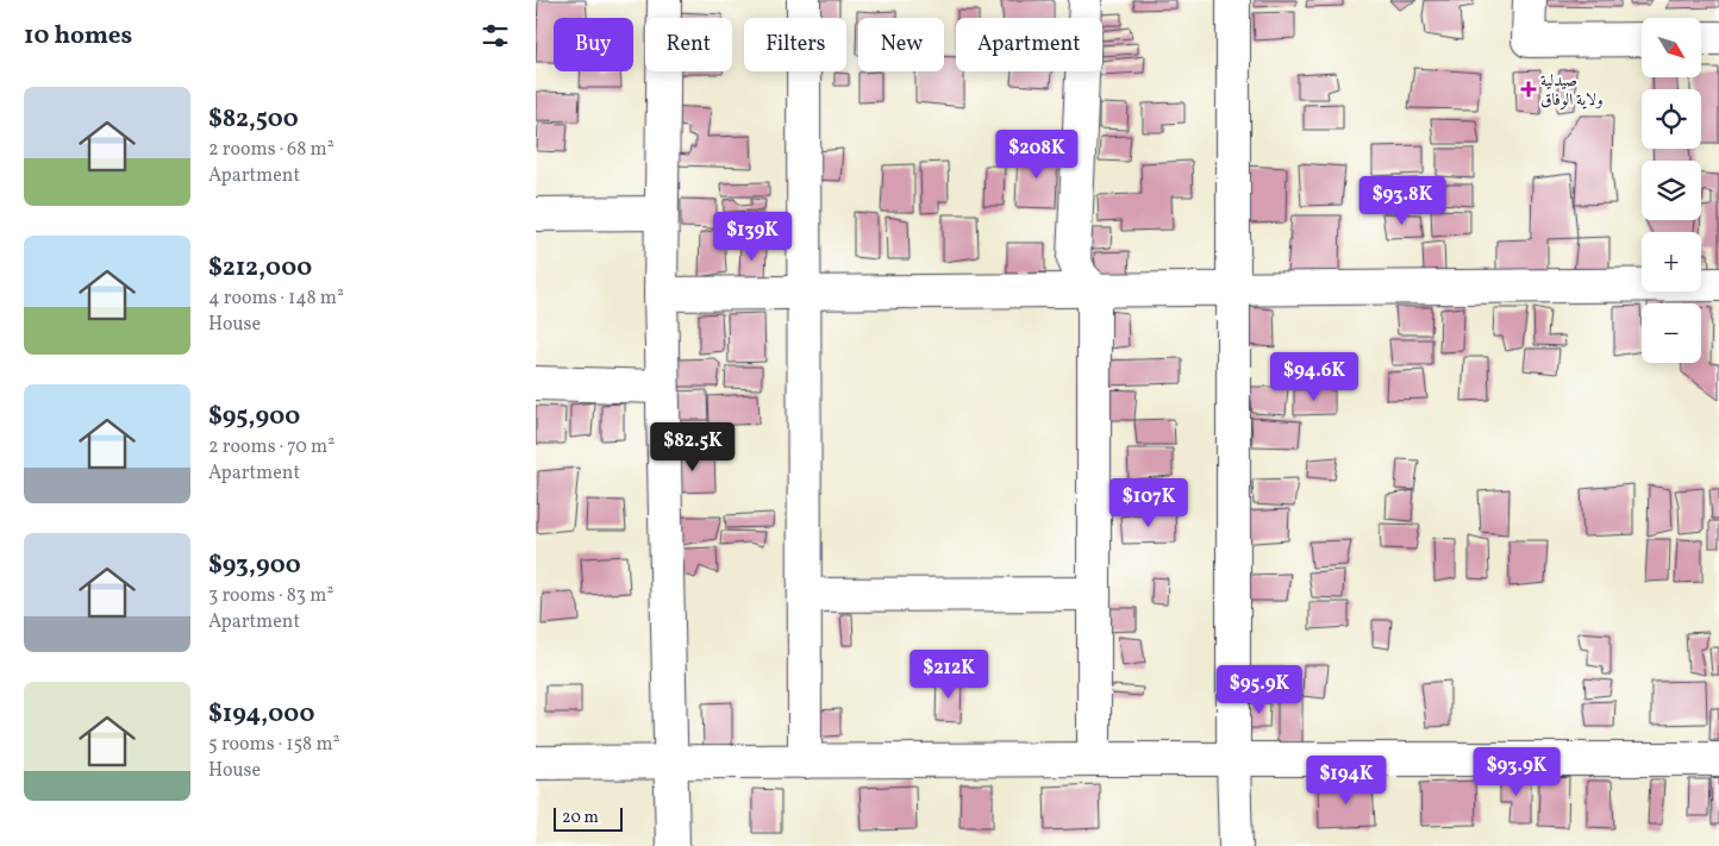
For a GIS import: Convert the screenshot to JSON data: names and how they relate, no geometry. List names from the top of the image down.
{
  "places": {
    "health": ["صيدلية ولاية الوفاق"]
  },
  "scale_bar": "20 m",
  "north": "bottom right",
  "page": {
    "heading": "10 homes",
    "map_buttons": ["+", "−"],
    "chip": [
      "Buy",
      "Rent",
      "Filters",
      "New",
      "Apartment"
    ],
    "list": [
      {
        "name": "$82,500",
        "note": "2 rooms · 68 m² · Apartment"
      },
      {
        "name": "$212,000",
        "note": "4 rooms · 148 m² · House"
      },
      {
        "name": "$95,900",
        "note": "2 rooms · 70 m² · Apartment"
      },
      {
        "name": "$93,900",
        "note": "3 rooms · 83 m² · Apartment"
      },
      {
        "name": "$194,000",
        "note": "5 rooms · 158 m² · House"
      }
    ],
    "price": [
      "$208K",
      "$93.8K",
      "$139K",
      "$94.6K",
      "$82.5K",
      "$107K",
      "$212K",
      "$95.9K",
      "$93.9K",
      "$194K"
    ],
    "scale": "20 m"
  }
}
